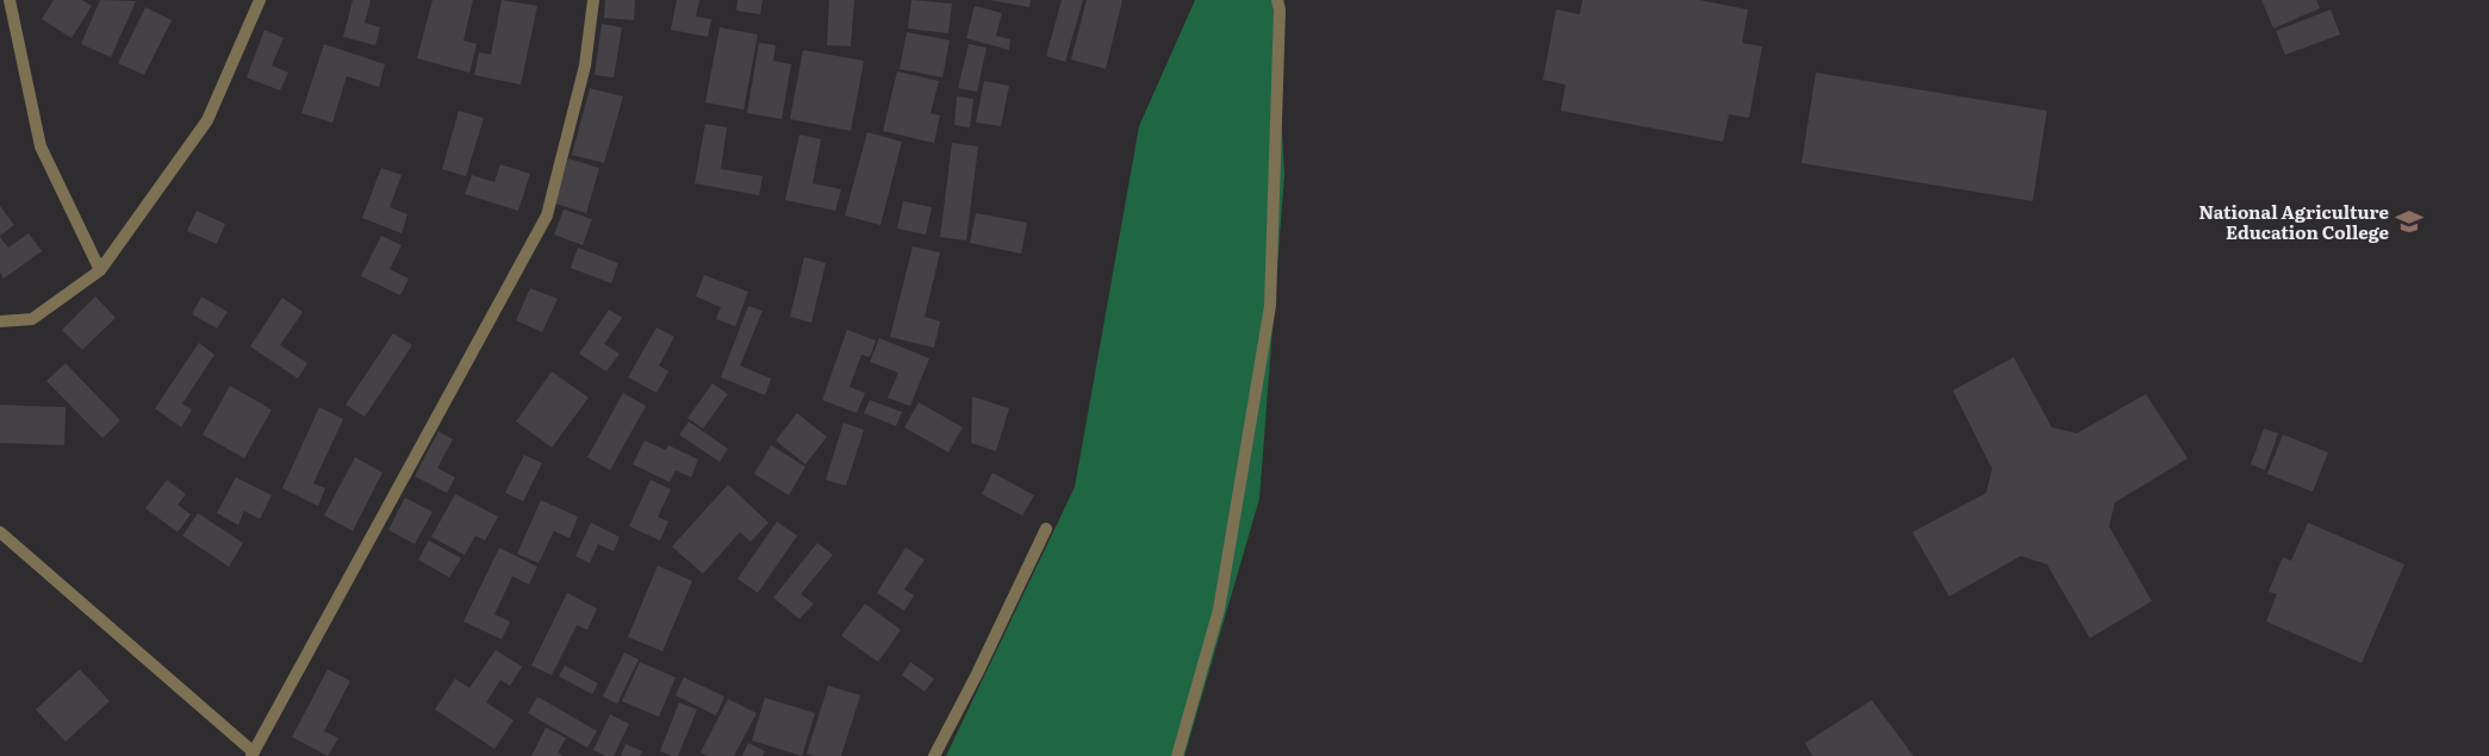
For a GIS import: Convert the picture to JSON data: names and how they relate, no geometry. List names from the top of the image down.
{
  "places": {
    "school or university": ["National Agriculture Education College"]
  }
}
